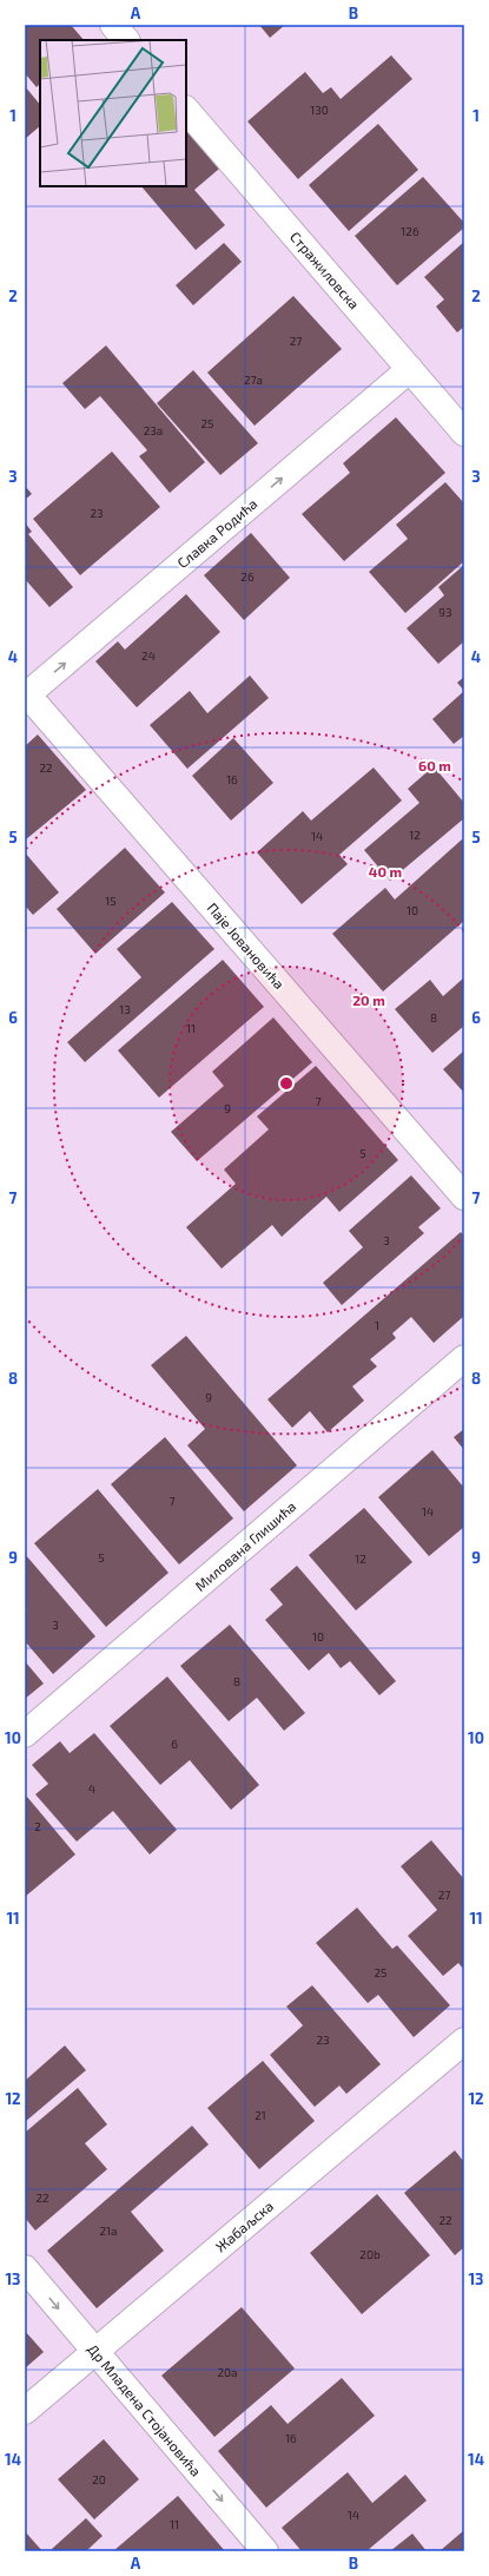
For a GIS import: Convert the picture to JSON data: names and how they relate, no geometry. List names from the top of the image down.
{
  "streets": {
    "street": [
      "Стражиловска",
      "Славка Родића",
      "Паје Јовановића",
      "Милована Глишића",
      "Жабаљска",
      "Др Младена Стојановића"
    ]
  },
  "crossings": [
    ["Стражиловска", "Славка Родића"],
    ["Славка Родића", "Паје Јовановића"],
    ["Жабаљска", "Др Младена Стојановића"]
  ],
  "one_way": ["Славка Родића", "Др Младена Стојановића"],
  "house_numbers": [
    "130",
    "126",
    "27",
    "27a",
    "25",
    "23a",
    "23",
    "26",
    "93",
    "24",
    "22",
    "16",
    "12",
    "14",
    "15",
    "10",
    "13",
    "8",
    "11",
    "7",
    "9",
    "5",
    "3",
    "1",
    "9",
    "7",
    "14",
    "5",
    "12",
    "3",
    "10",
    "8",
    "6",
    "4",
    "2",
    "27",
    "25",
    "23",
    "21",
    "22",
    "22",
    "21a",
    "20b",
    "20a",
    "16",
    "20",
    "14",
    "11"
  ],
  "grid": {
    "columns": ["A", "B"],
    "rows": [
      "1",
      "2",
      "3",
      "4",
      "5",
      "6",
      "7",
      "8",
      "9",
      "10",
      "11",
      "12",
      "13",
      "14"
    ]
  },
  "rings": ["60 m", "40 m", "20 m"]
}
